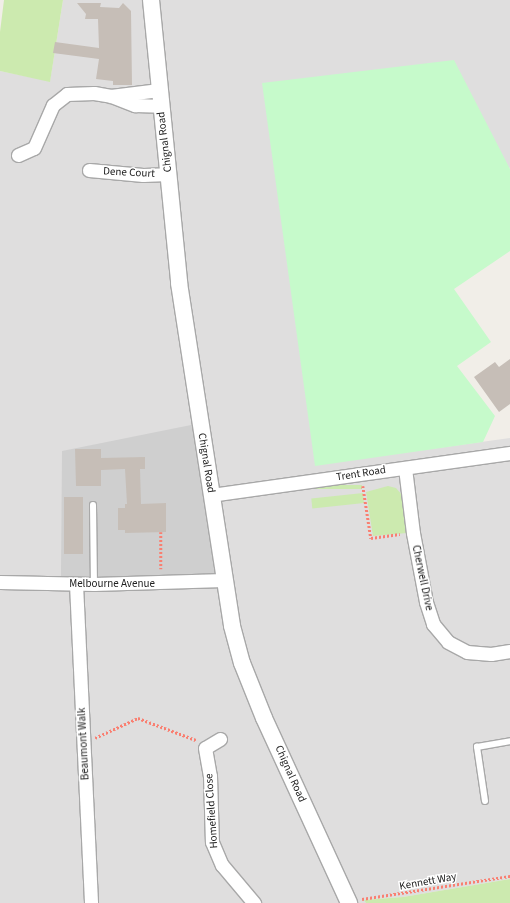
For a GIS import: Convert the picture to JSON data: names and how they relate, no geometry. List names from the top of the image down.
{
  "streets": {
    "street": [
      "Chignal Road",
      "Dene Court",
      "Trent Road",
      "Cherwell Drive",
      "Melbourne Avenue",
      "Beaumont Walk",
      "Homefield Close"
    ],
    "path": ["Kennett Way"]
  },
  "crossings": [
    ["Chignal Road", "Dene Court"],
    ["Chignal Road", "Trent Road"],
    ["Chignal Road", "Melbourne Avenue"],
    ["Chignal Road", "Kennett Way"],
    ["Trent Road", "Cherwell Drive"],
    ["Melbourne Avenue", "Beaumont Walk"]
  ]
}
